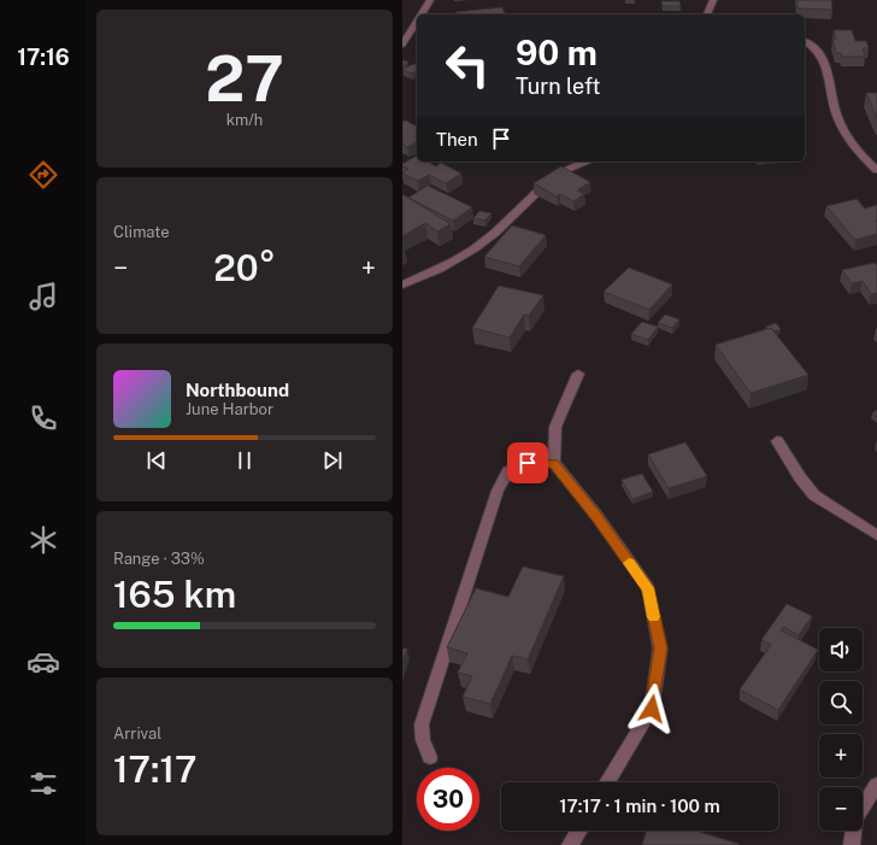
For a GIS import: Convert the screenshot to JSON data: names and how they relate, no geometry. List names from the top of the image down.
{
  "page": {
    "tabs": "17:16",
    "tile": [
      ["27", "km/h"],
      "Climate",
      ["Range · 33%", "165 km"],
      ["Arrival", "17:17"]
    ],
    "turn": ["90 m", "Turn left"],
    "then": "Then",
    "heat": ["−", "20°", "+"],
    "song": ["Northbound", "June Harbor"],
    "map_buttons": ["+", "−"],
    "limit": "30",
    "trip": "17:17 · 1 min · 100 m"
  }
}
